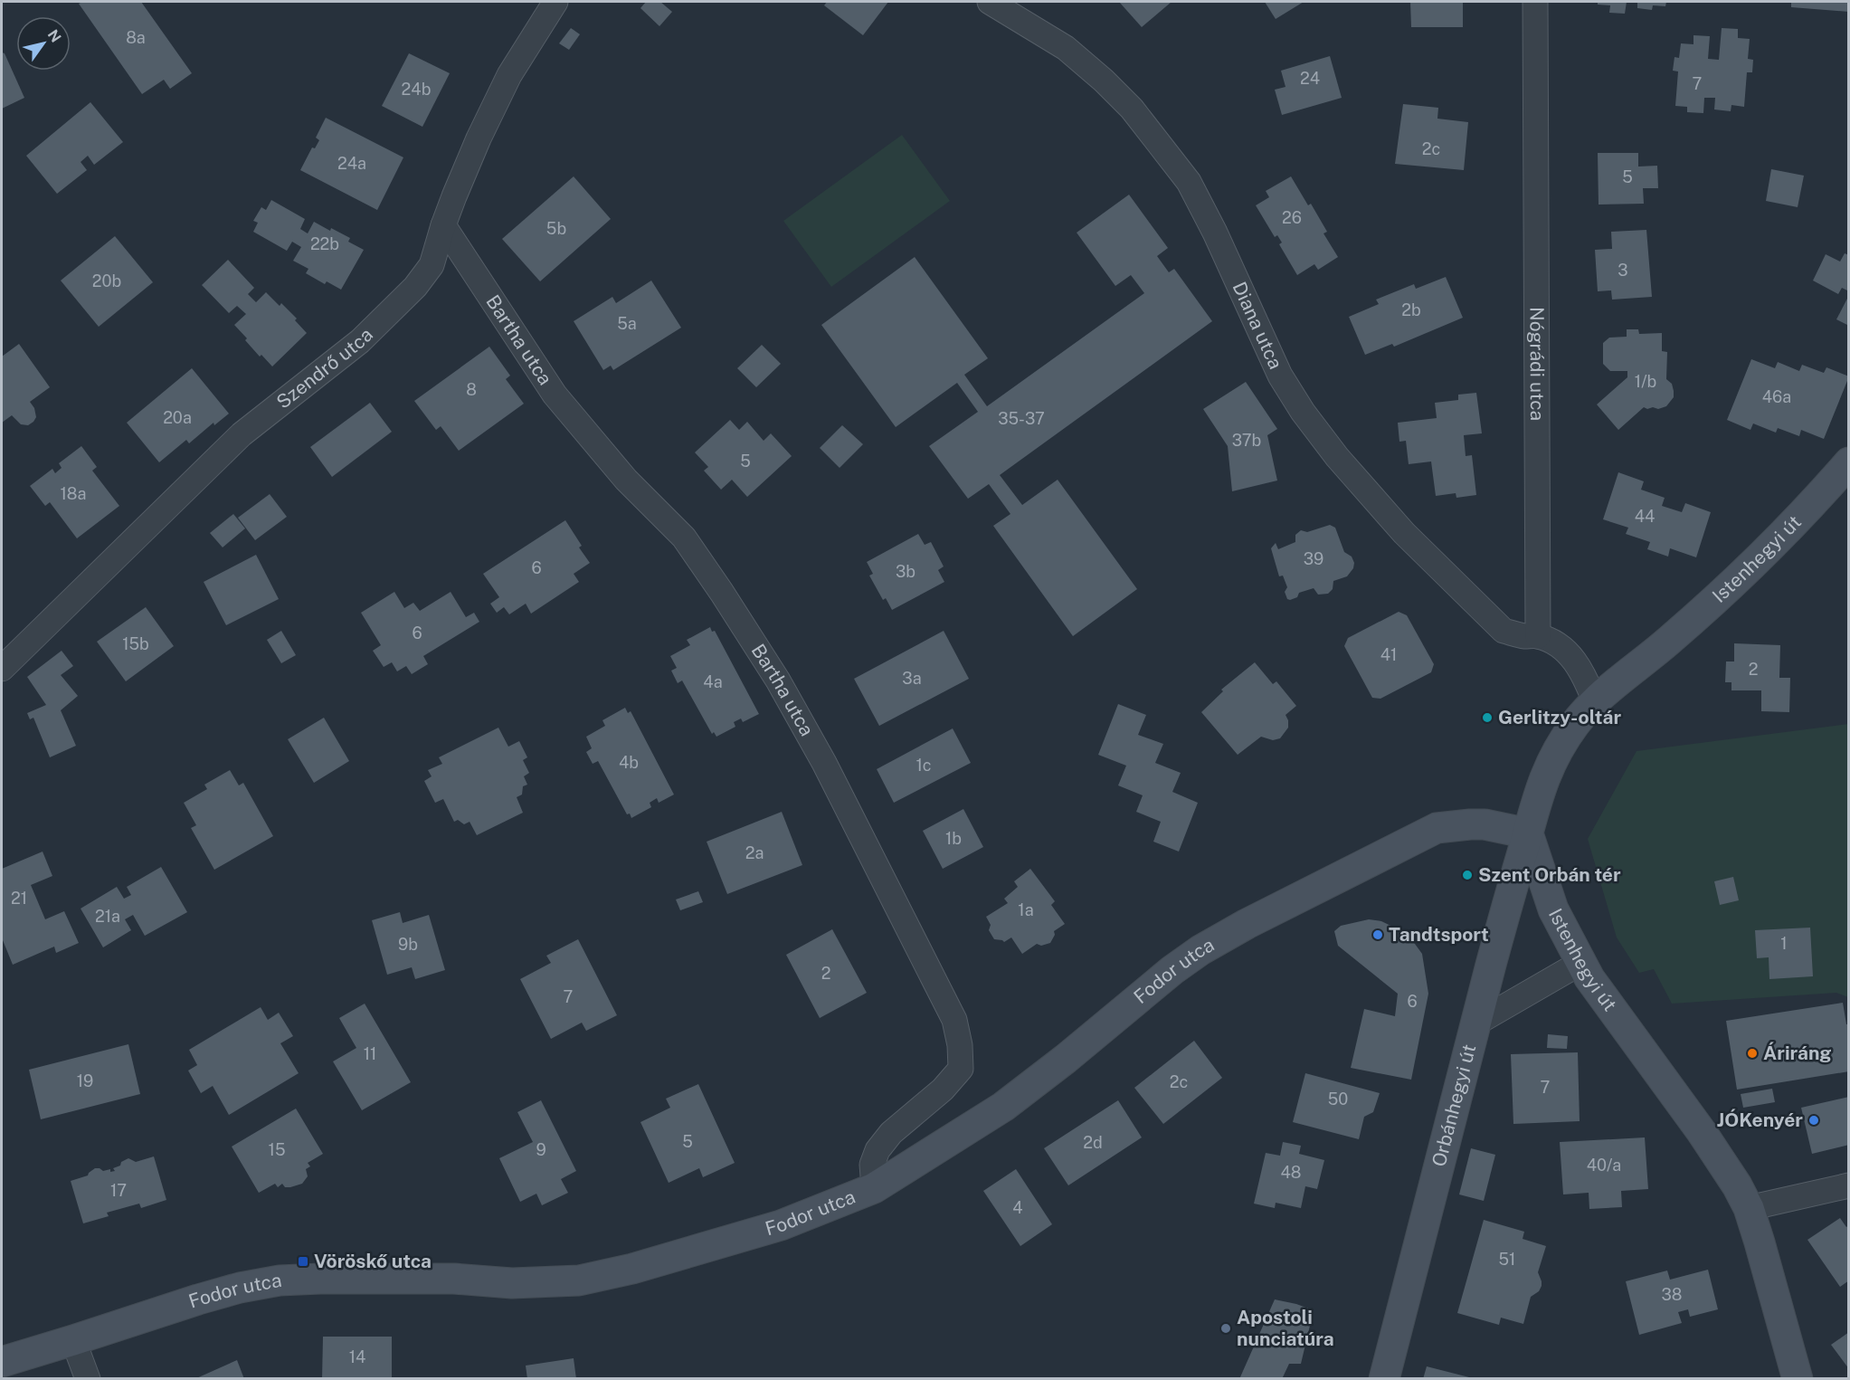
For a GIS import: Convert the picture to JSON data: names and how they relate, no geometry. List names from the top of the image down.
{
  "streets": {
    "street": [
      "Diana utca",
      "Bartha utca",
      "Nógrádi utca",
      "Szendrő utca",
      "Istenhegyi út",
      "Fodor utca",
      "Orbánhegyi út"
    ]
  },
  "crossings": [
    ["Diana utca", "Nógrádi utca"],
    ["Bartha utca", "Szendrő utca"],
    ["Bartha utca", "Fodor utca"],
    ["Istenhegyi út", "Fodor utca"],
    ["Istenhegyi út", "Orbánhegyi út"],
    ["Fodor utca", "Orbánhegyi út"]
  ],
  "places": {
    "other": [
      "Gerlitzy-oltár",
      "Szent Orbán tér",
      "Tandtsport",
      "Áriráng",
      "JÓKenyér",
      "Apostoli nunciatúra"
    ],
    "transit": ["Vöröskő utca"]
  },
  "house_numbers": [
    "8a",
    "24",
    "7",
    "24b",
    "2c",
    "24a",
    "5",
    "26",
    "5b",
    "22b",
    "3",
    "20b",
    "2b",
    "5a",
    "1/b",
    "8",
    "46a",
    "20a",
    "35-37",
    "37b",
    "5",
    "18a",
    "44",
    "39",
    "6",
    "3b",
    "6",
    "15b",
    "41",
    "2",
    "3a",
    "4a",
    "4b",
    "1c",
    "1b",
    "2a",
    "21",
    "1a",
    "21a",
    "1",
    "9b",
    "2",
    "7",
    "6",
    "11",
    "19",
    "2c",
    "7",
    "50",
    "5",
    "2d",
    "15",
    "9",
    "40/a",
    "48",
    "17",
    "4",
    "51",
    "38",
    "14"
  ],
  "north": "top right"
}
